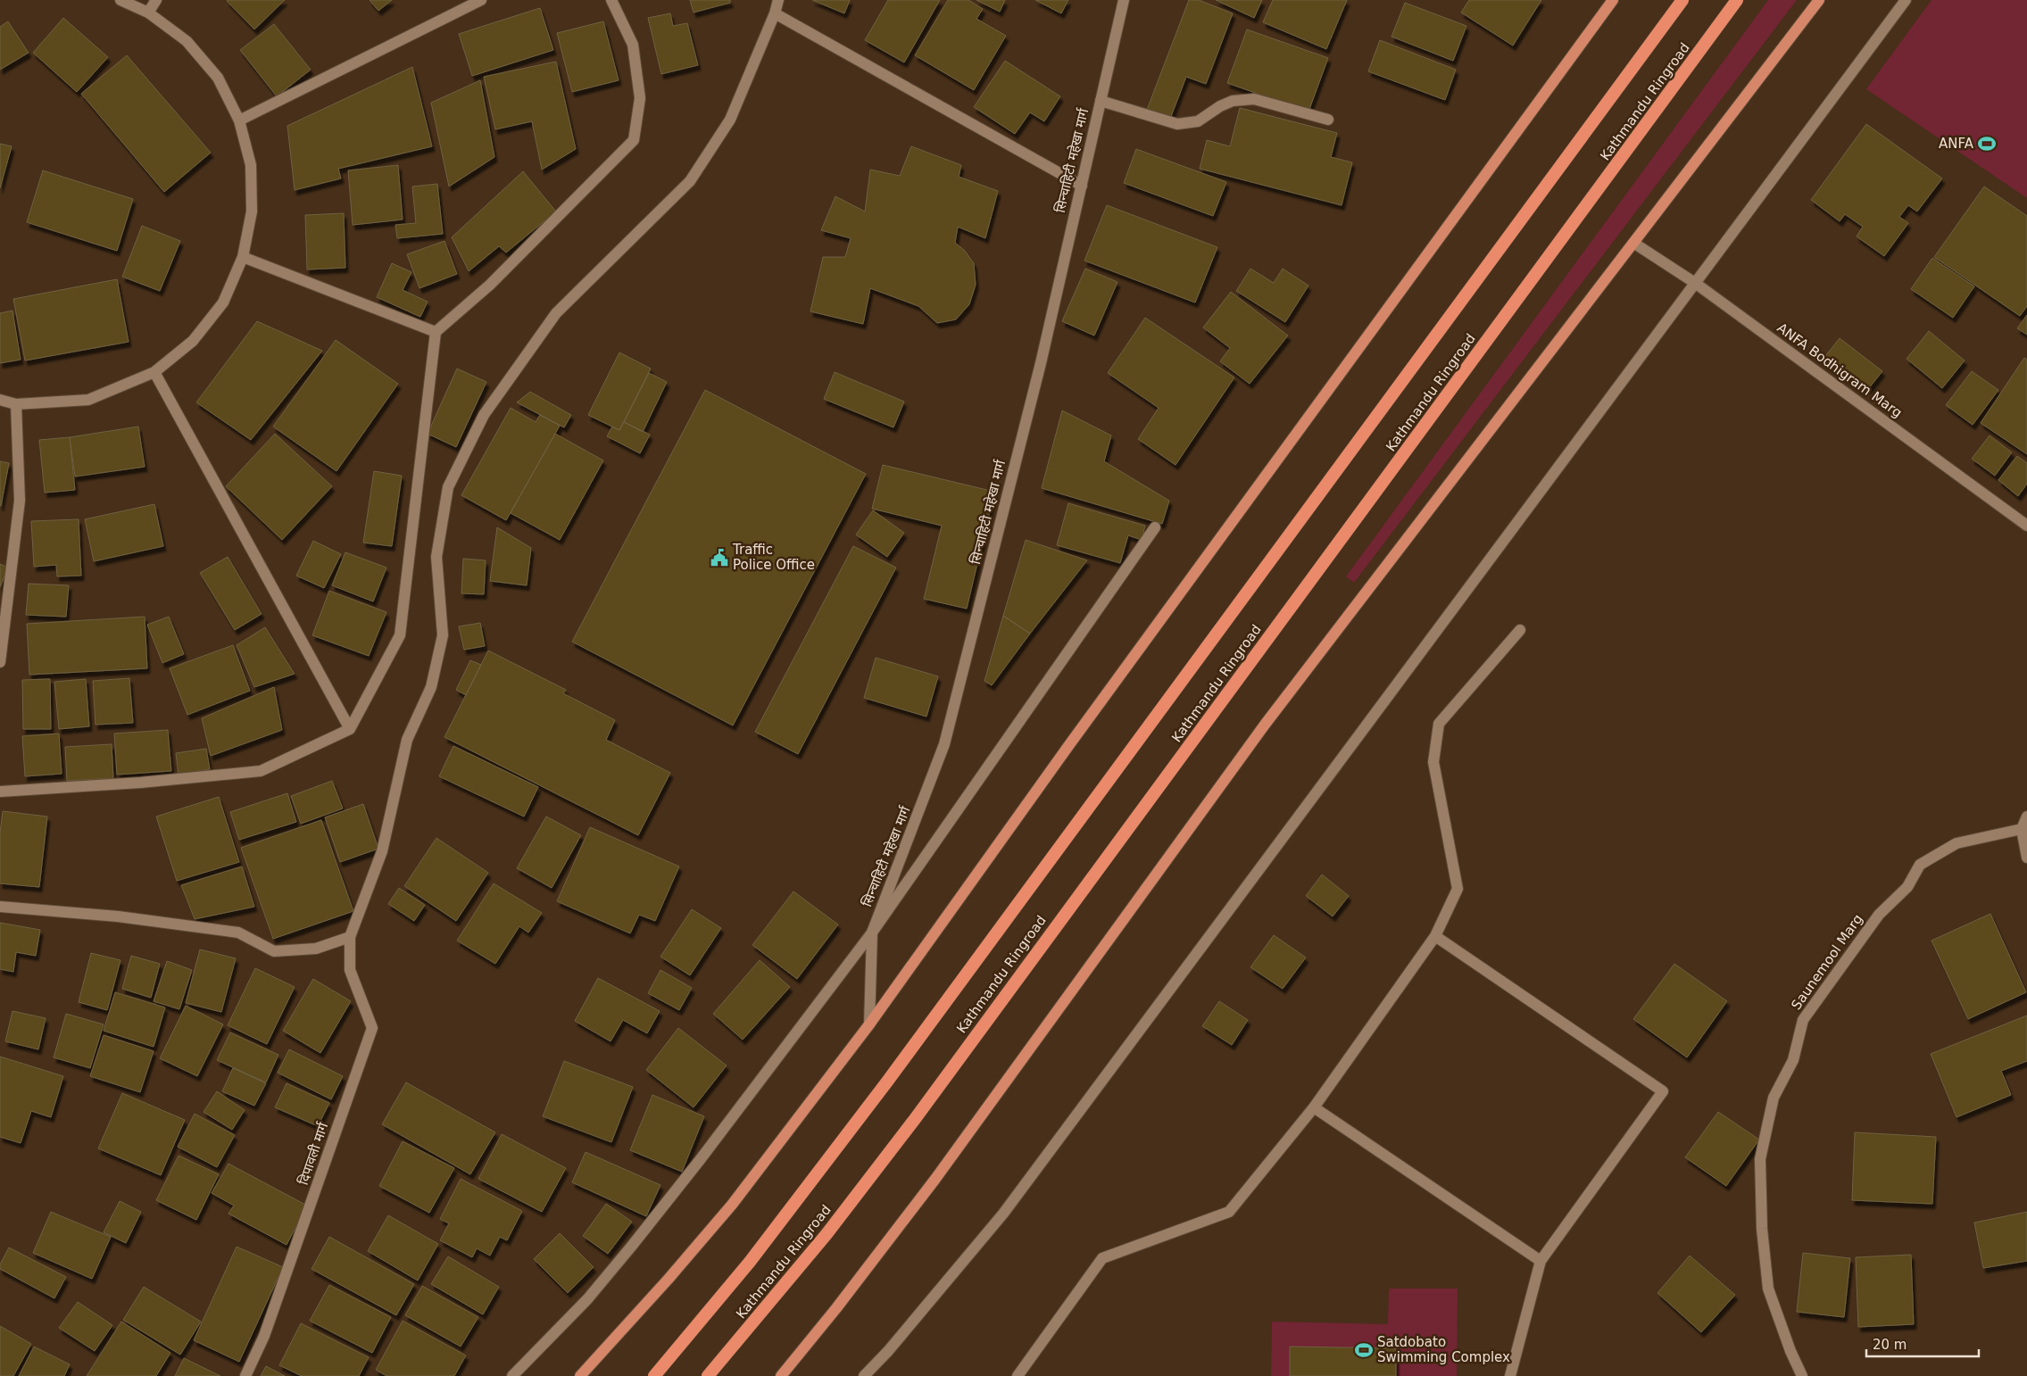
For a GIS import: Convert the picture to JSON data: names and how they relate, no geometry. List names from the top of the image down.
{
  "streets": {
    "highway": ["Kathmandu Ringroad"],
    "street": [
      "सिन्चाहिटी महेखा मार्ग",
      "ANFA Bodhigram Marg",
      "Saunemool Marg",
      "दिपावली मार्ग"
    ]
  },
  "places": {
    "sports": ["ANFA", "Satdobato Swimming Complex"],
    "public building": ["Traffic Police Office"]
  },
  "scale_bar": "20 m"
}
